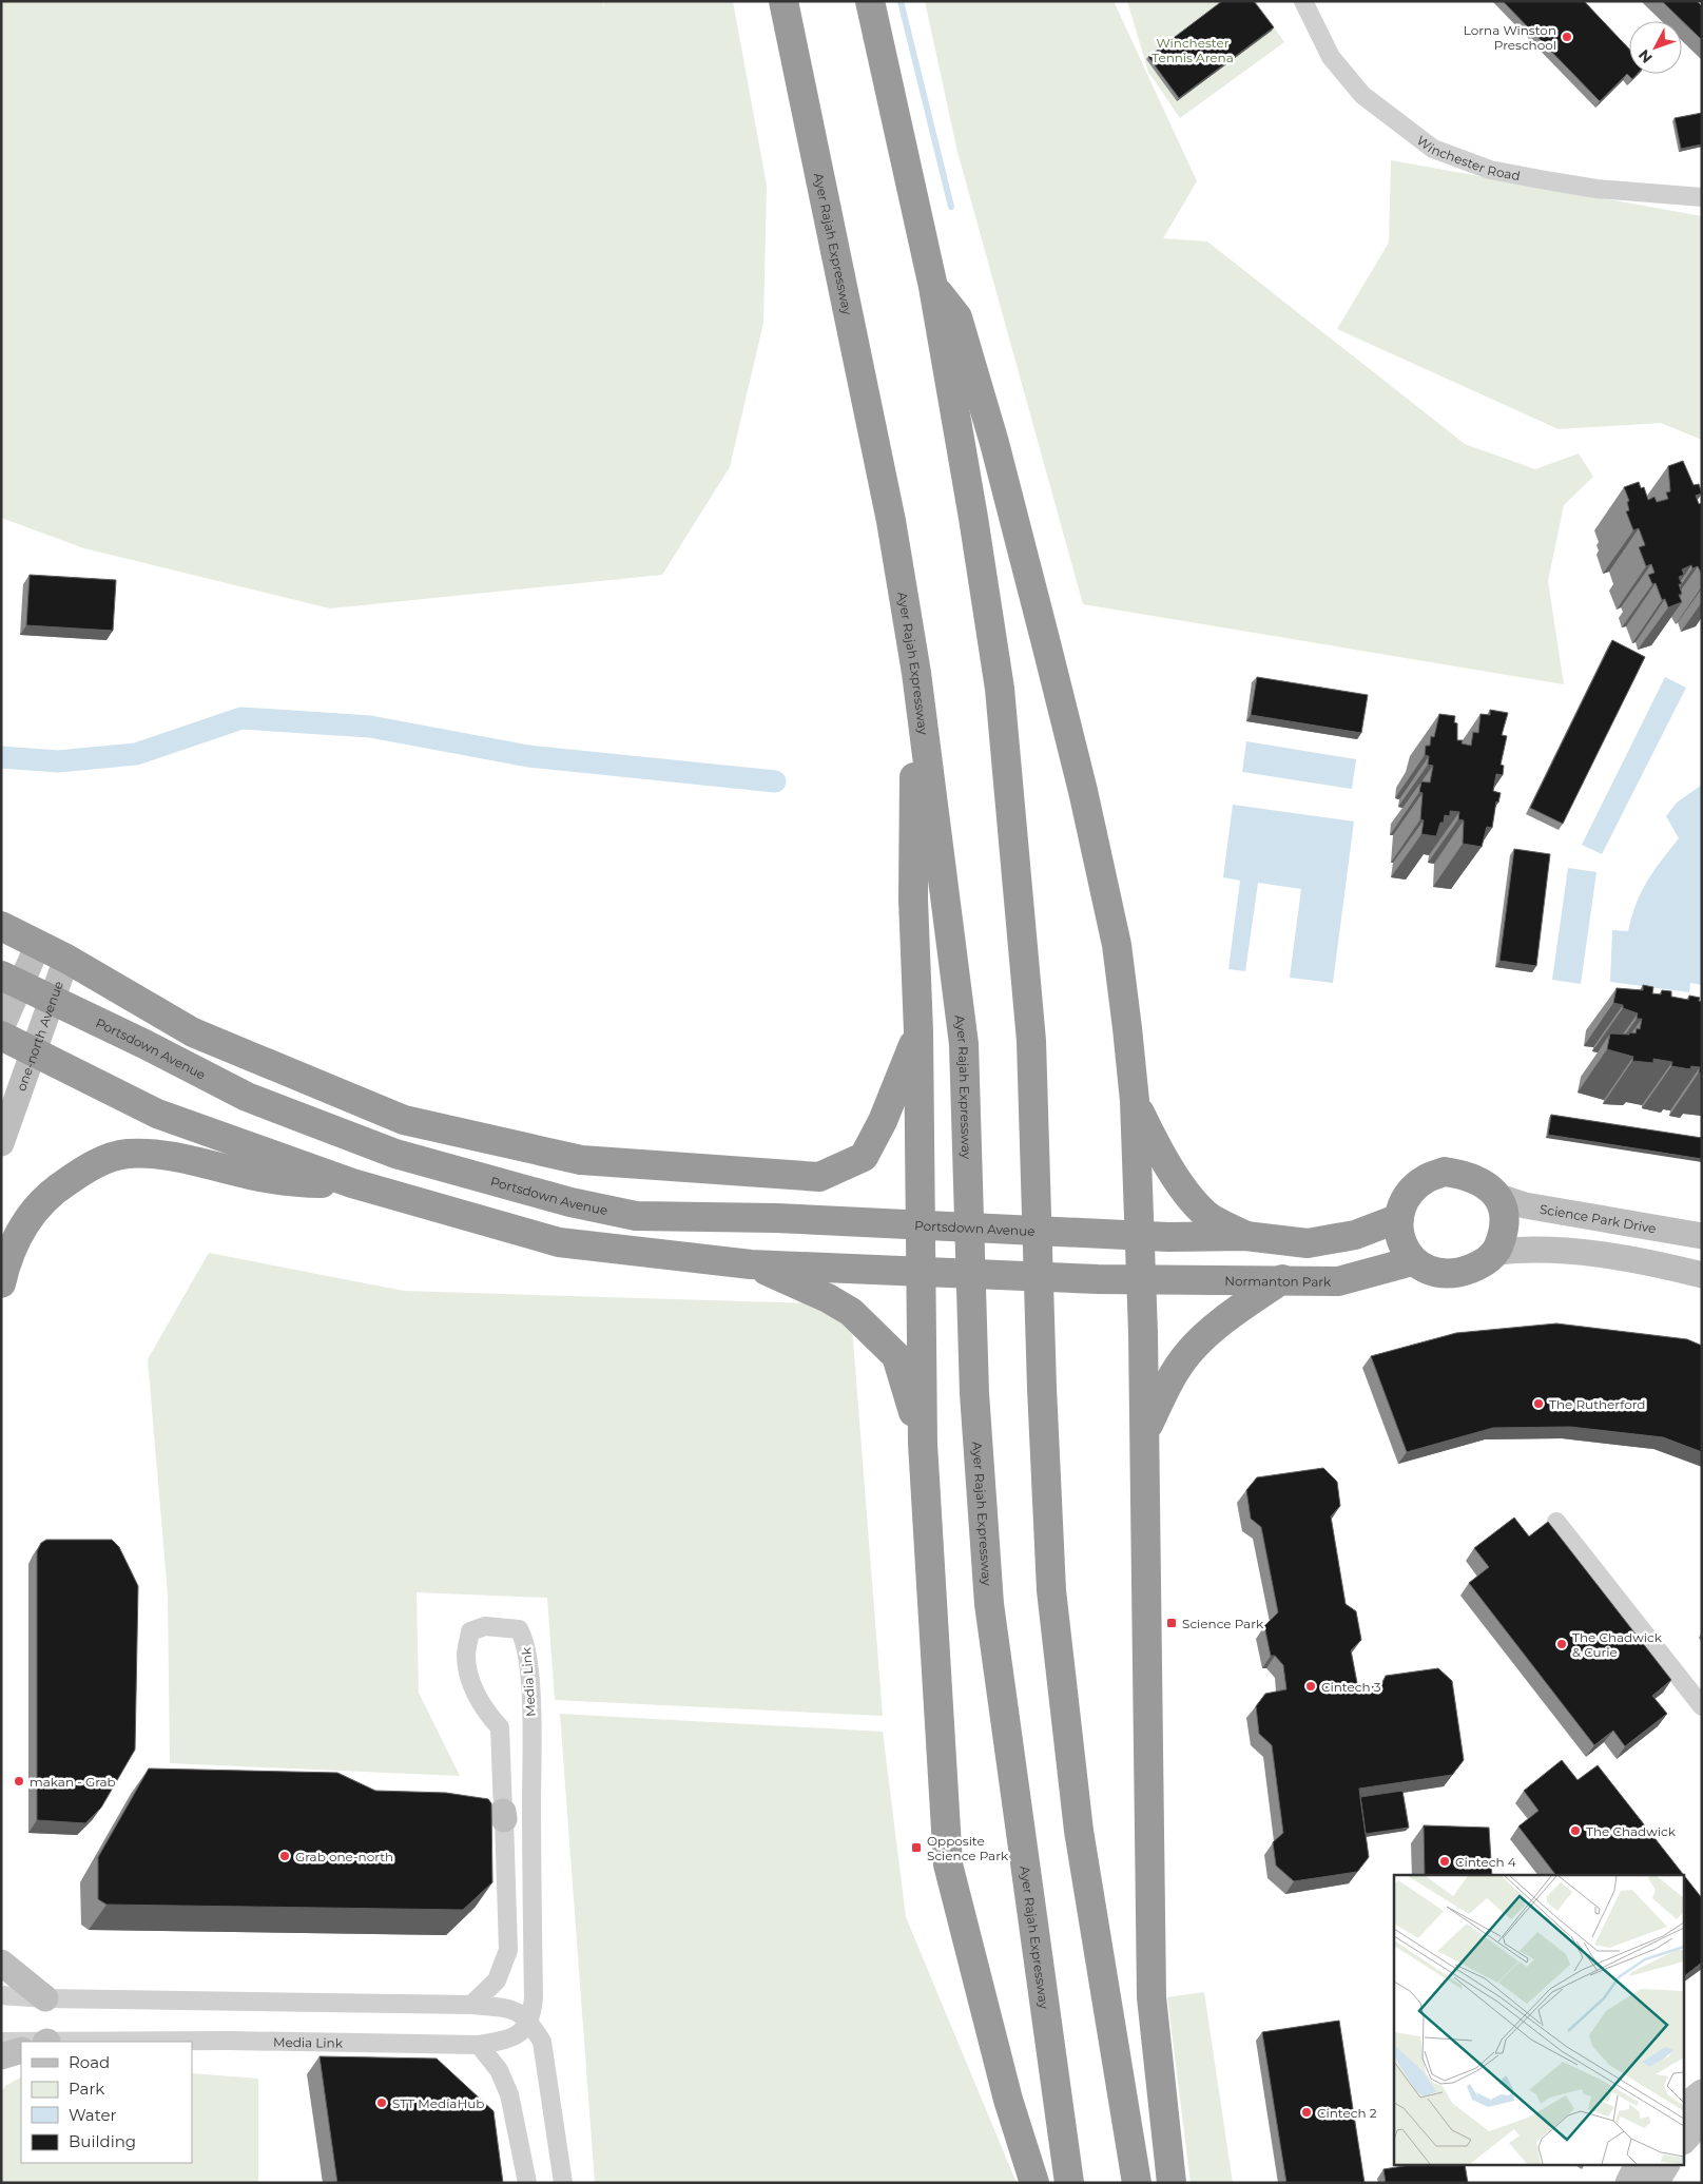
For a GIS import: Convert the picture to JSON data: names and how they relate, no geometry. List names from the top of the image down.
{
  "streets": {
    "highway": ["Ayer Rajah Expressway", "Portsdown Avenue", "Normanton Park"],
    "main road": ["one-north Avenue", "Science Park Drive"],
    "street": ["Winchester Road", "Media Link"]
  },
  "crossings": [
    ["Science Park Drive", "Normanton Park"]
  ],
  "parks": ["Winchester Tennis Arena"],
  "places": {
    "other": [
      "Lorna Winston Preschool",
      "The Rutherford",
      "The Chadwick & Curie",
      "Cintech 3",
      "makan - Grab",
      "The Chadwick",
      "Grab one-north",
      "Cintech 4",
      "STT MediaHub",
      "Cintech 2"
    ],
    "transit": ["Science Park", "Opposite Science Park"]
  },
  "legend": [
    "Road",
    "Park",
    "Water",
    "Building"
  ],
  "north": "bottom left"
}
